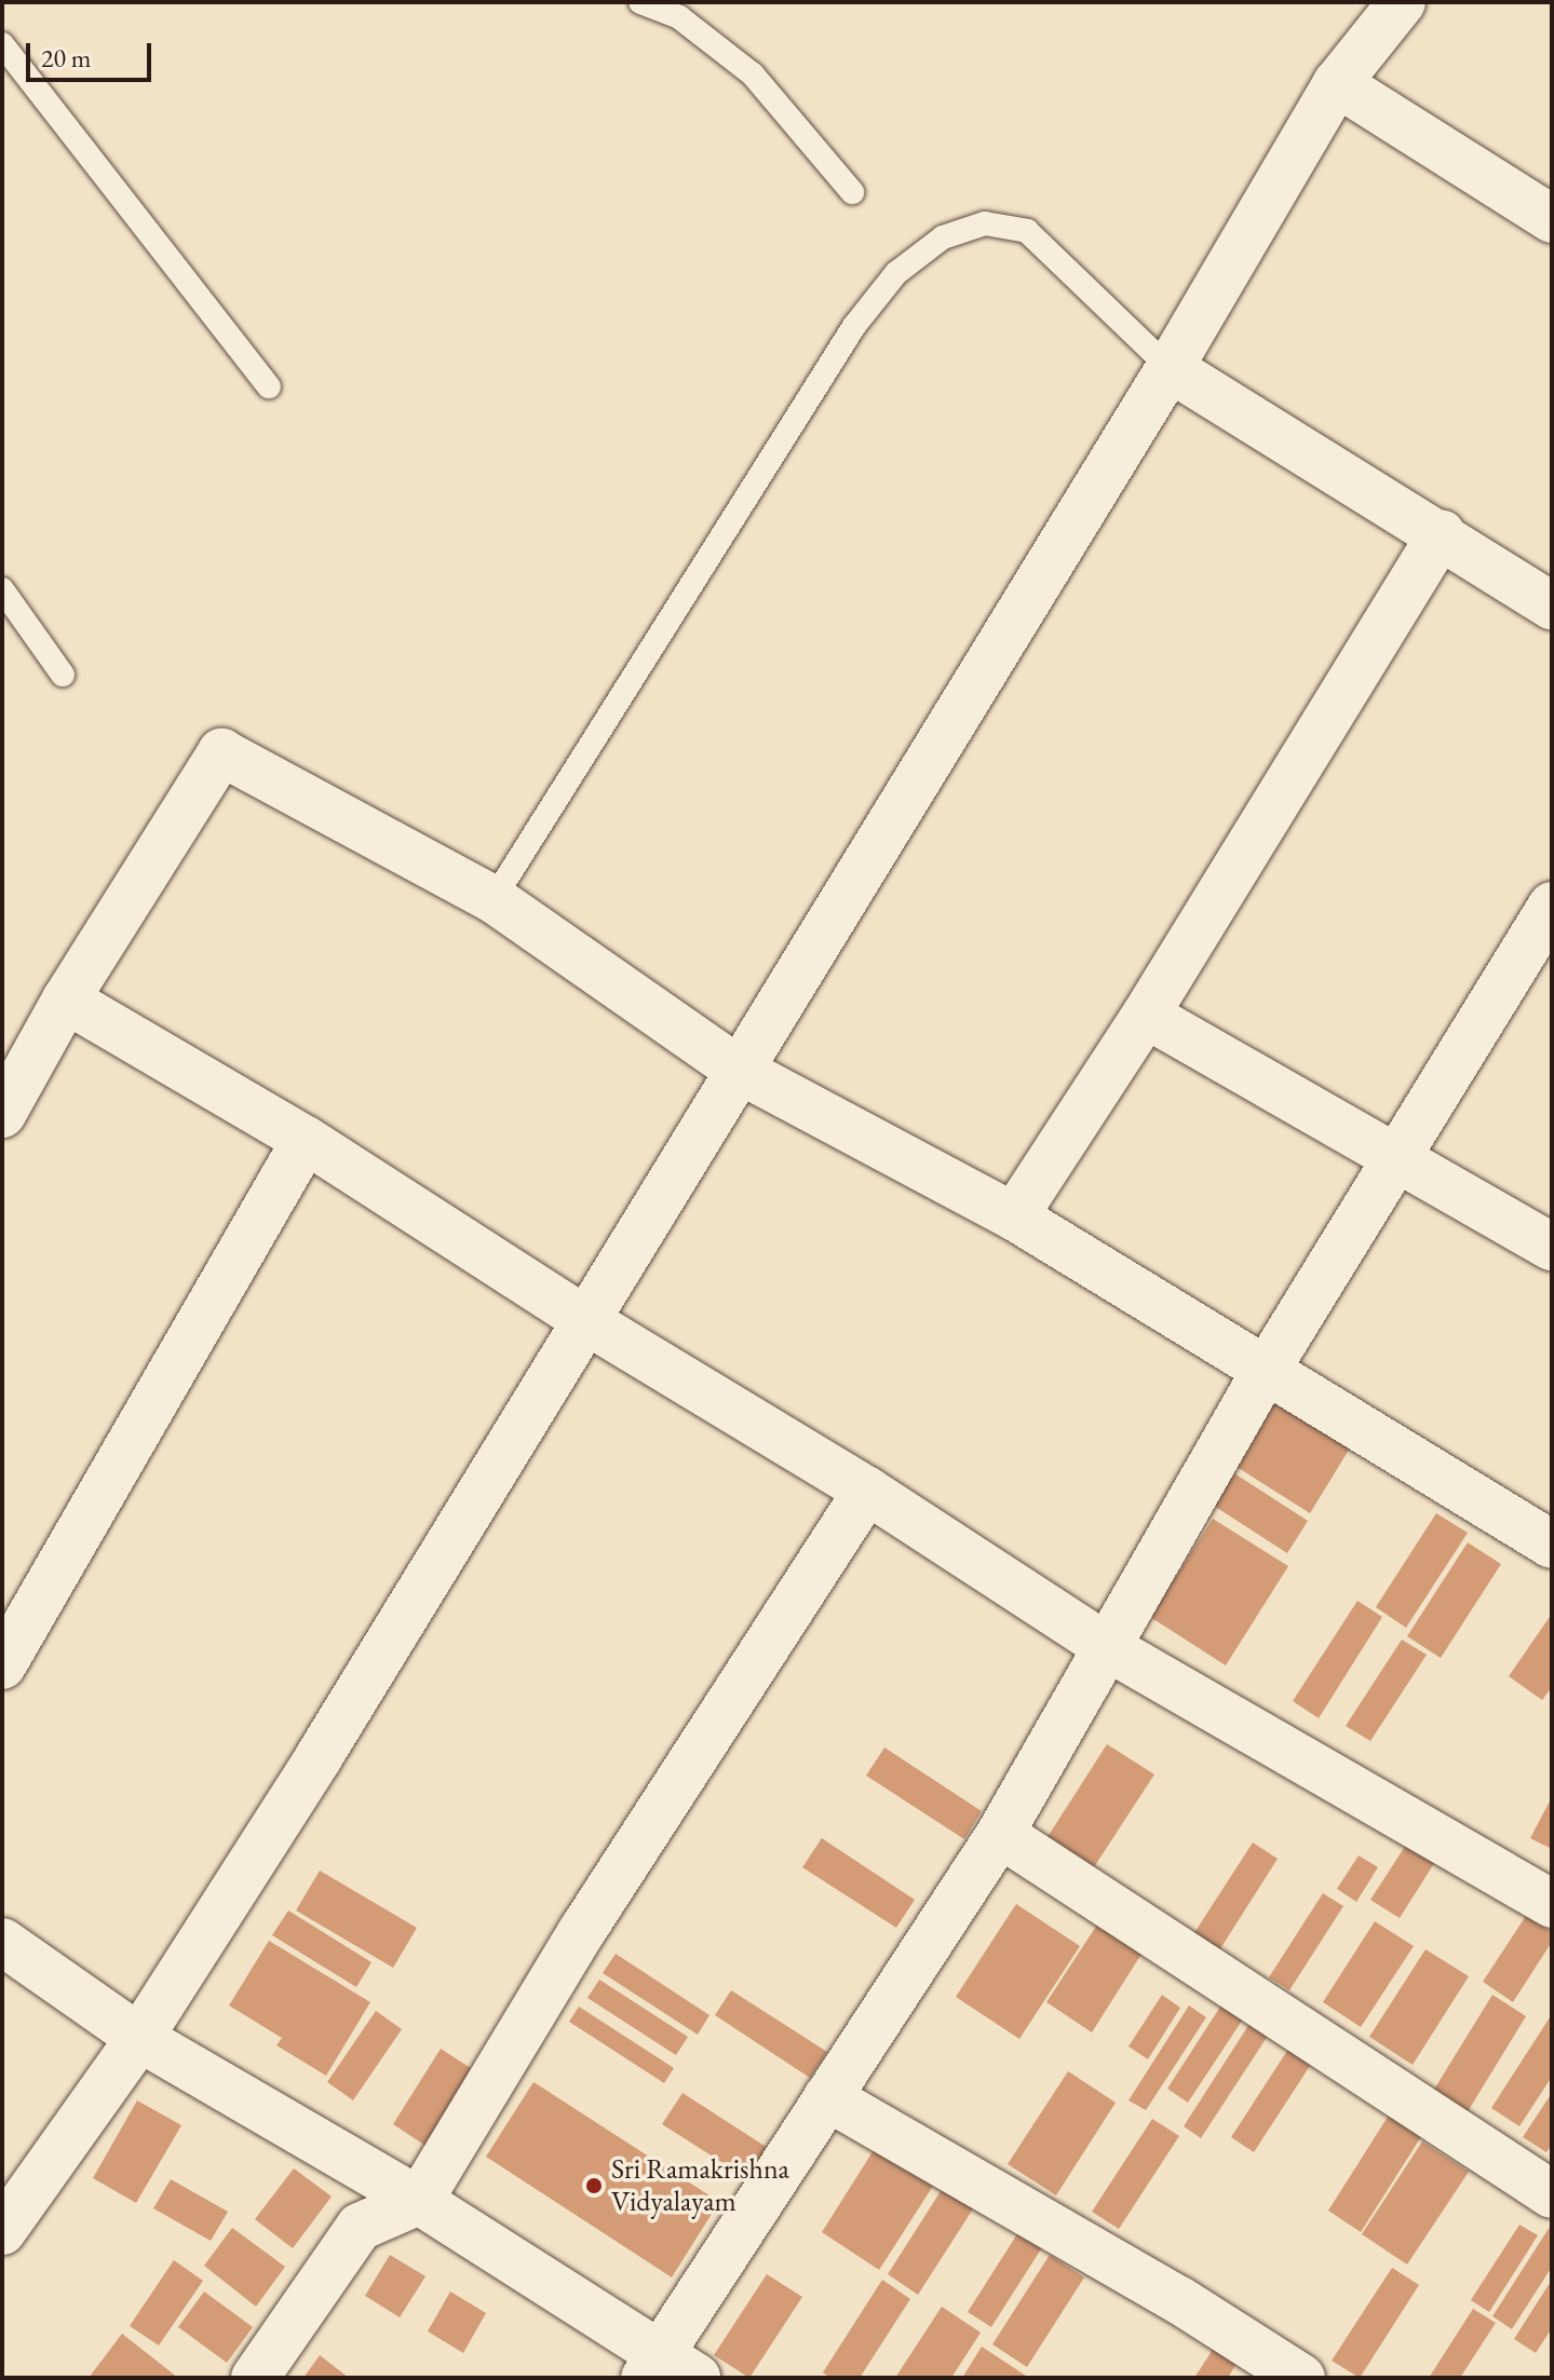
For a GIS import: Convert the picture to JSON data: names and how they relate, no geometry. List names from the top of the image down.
{
  "places": ["Sri Ramakrishna Vidyalayam"],
  "scale_bar": "20 m"
}
